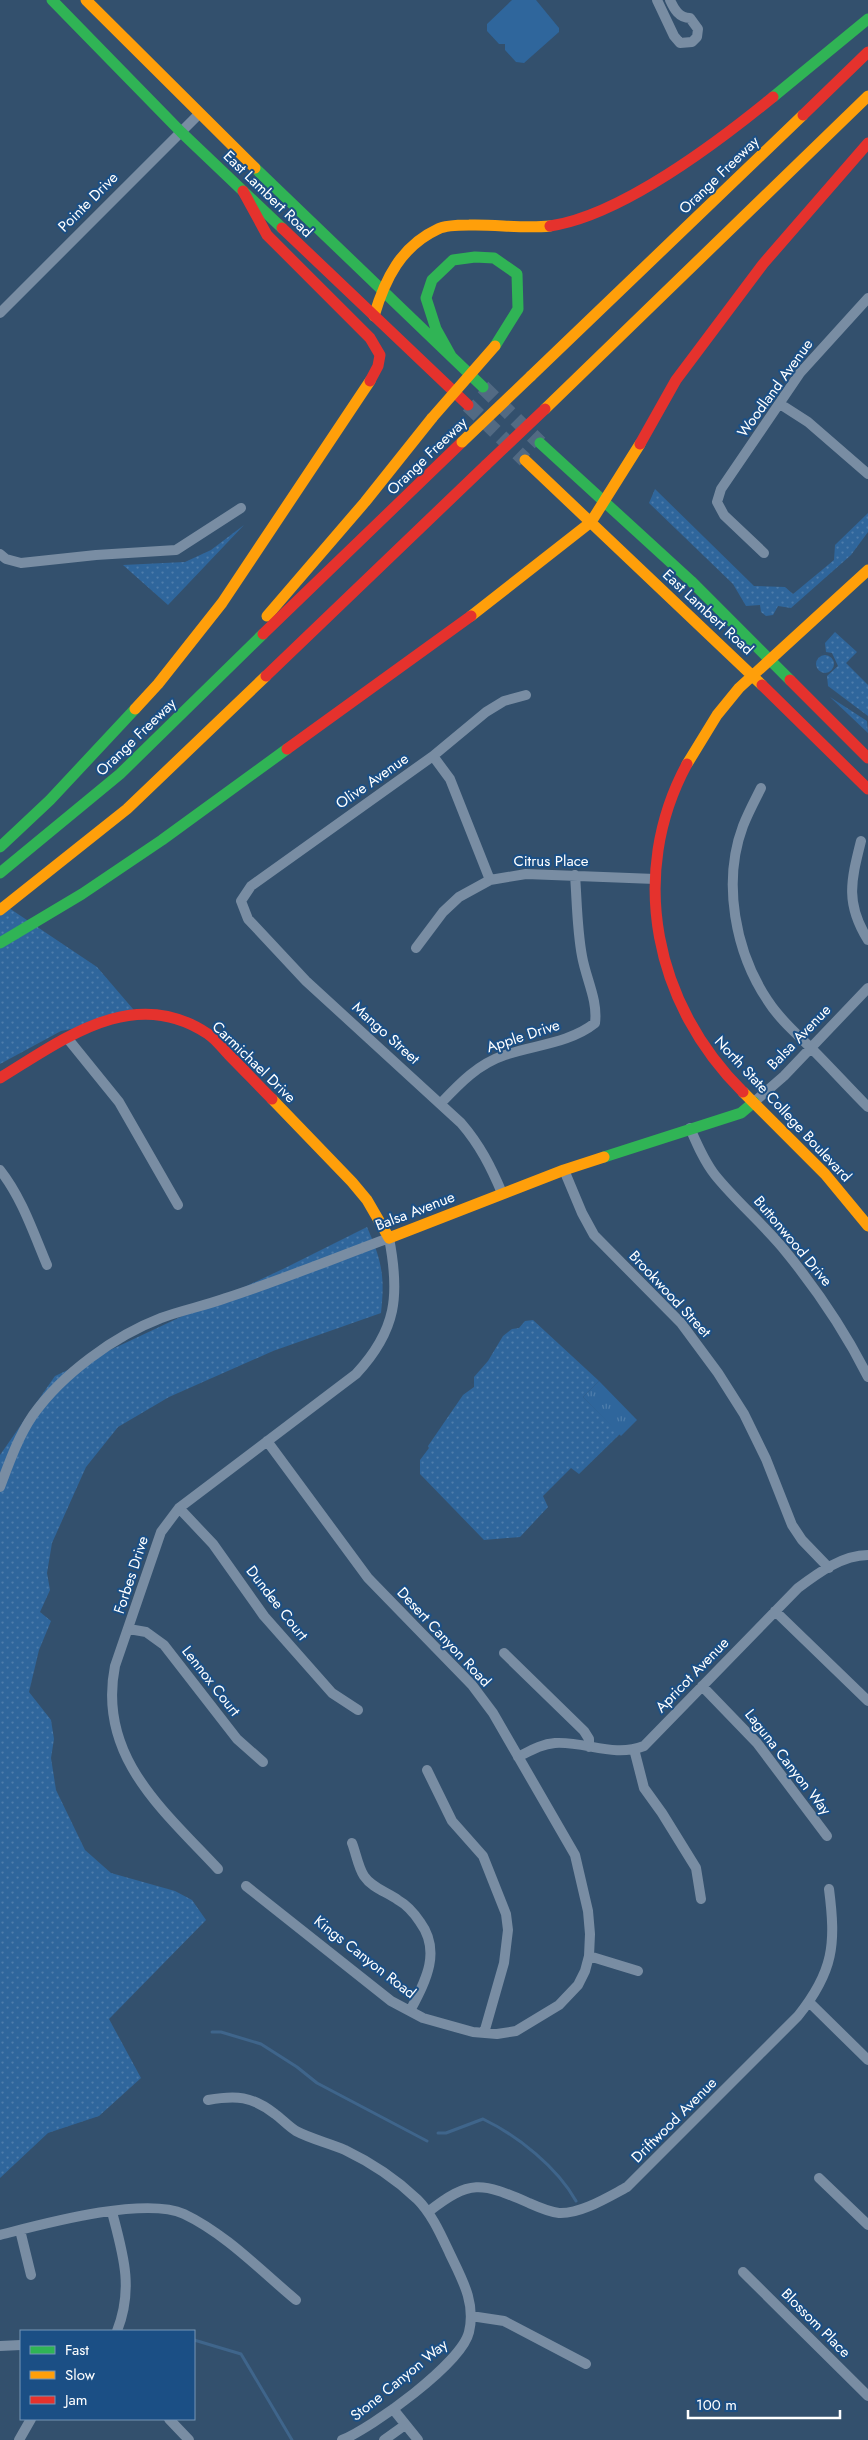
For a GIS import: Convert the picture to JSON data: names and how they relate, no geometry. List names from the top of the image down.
{
  "streets": {
    "main road": [
      "Orange Freeway",
      "East Lambert Road",
      "Balsa Avenue",
      "Carmichael Drive",
      "North State College Boulevard"
    ],
    "street": [
      "Pointe Drive",
      "Woodland Avenue",
      "Olive Avenue",
      "Citrus Place",
      "Mango Street",
      "Apple Drive",
      "Buttonwood Drive",
      "Brookwood Street",
      "Forbes Drive",
      "Dundee Court",
      "Desert Canyon Road",
      "Apricot Avenue",
      "Lennox Court",
      "Laguna Canyon Way",
      "Kings Canyon Road",
      "Driftwood Avenue",
      "Blossom Place",
      "Stone Canyon Way"
    ]
  },
  "crossings": [
    ["East Lambert Road", "Pointe Drive"],
    ["East Lambert Road", "North State College Boulevard"],
    ["Olive Avenue", "Mango Street"],
    ["Citrus Place", "Apple Drive"],
    ["Citrus Place", "North State College Boulevard"],
    ["Mango Street", "Apple Drive"],
    ["Mango Street", "Balsa Avenue"],
    ["Balsa Avenue", "Carmichael Drive"],
    ["Balsa Avenue", "North State College Boulevard"],
    ["Balsa Avenue", "Buttonwood Drive"],
    ["Balsa Avenue", "Brookwood Street"],
    ["Balsa Avenue", "Forbes Drive"],
    ["Carmichael Drive", "Forbes Drive"],
    ["Brookwood Street", "Apricot Avenue"],
    ["Forbes Drive", "Dundee Court"],
    ["Forbes Drive", "Desert Canyon Road"],
    ["Forbes Drive", "Lennox Court"],
    ["Desert Canyon Road", "Kings Canyon Road"],
    ["Apricot Avenue", "Laguna Canyon Way"],
    ["Driftwood Avenue", "Stone Canyon Way"]
  ],
  "legend": ["Fast", "Slow", "Jam"],
  "scale_bar": "100 m"
}
